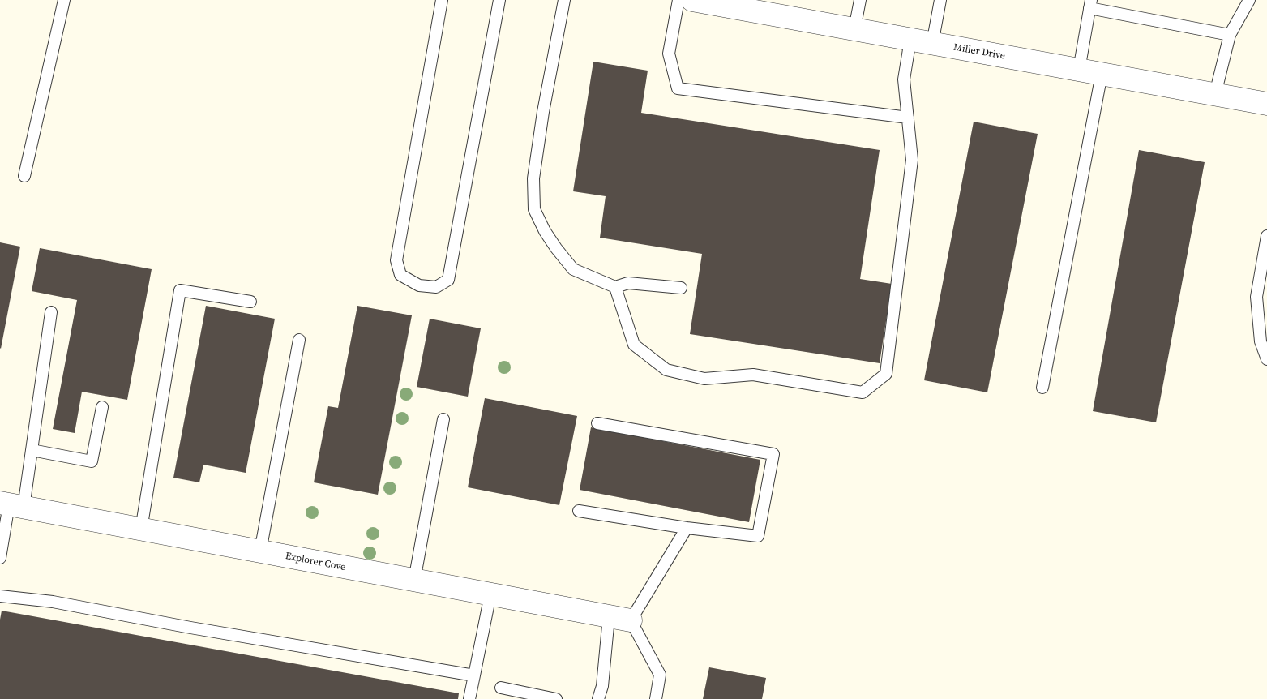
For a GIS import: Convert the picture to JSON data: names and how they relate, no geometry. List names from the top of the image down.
{
  "streets": {
    "street": ["Miller Drive", "Explorer Cove"]
  }
}
